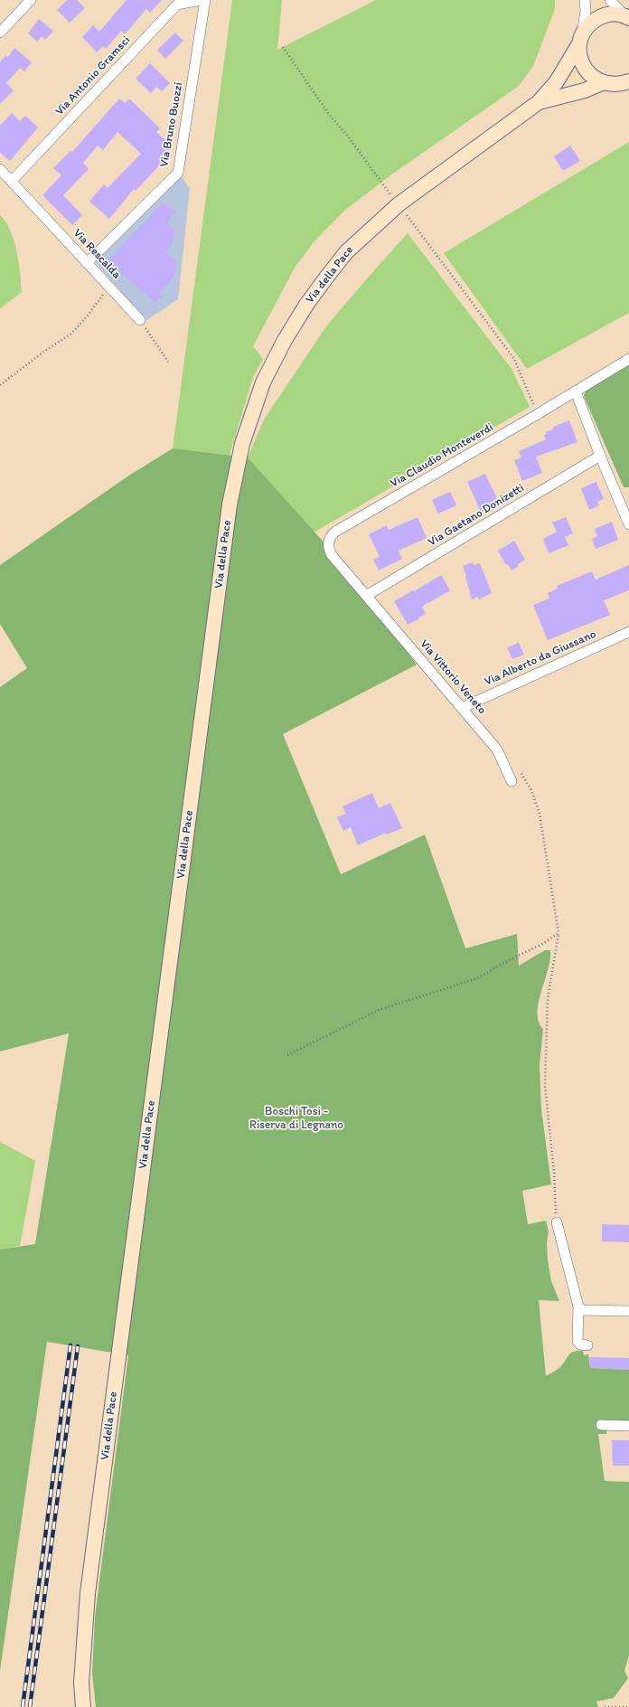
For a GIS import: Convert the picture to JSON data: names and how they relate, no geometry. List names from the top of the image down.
{
  "streets": {
    "main road": ["Via della Pace"],
    "street": [
      "Via Antonio Gramsci",
      "Via Bruno Buozzi",
      "Via Rescalda",
      "Via Claudio Monteverdi",
      "Via Gaetano Donizetti",
      "Via Alberto da Giussano",
      "Via Vittorio Veneto"
    ]
  },
  "crossings": [
    ["Via Antonio Gramsci", "Via Rescalda"],
    ["Via Bruno Buozzi", "Via Rescalda"],
    ["Via Claudio Monteverdi", "Via Gaetano Donizetti"],
    ["Via Claudio Monteverdi", "Via Vittorio Veneto"],
    ["Via Gaetano Donizetti", "Via Vittorio Veneto"],
    ["Via Alberto da Giussano", "Via Vittorio Veneto"]
  ],
  "parks": ["Boschi Tosi - Riserva di Legnano"]
}
